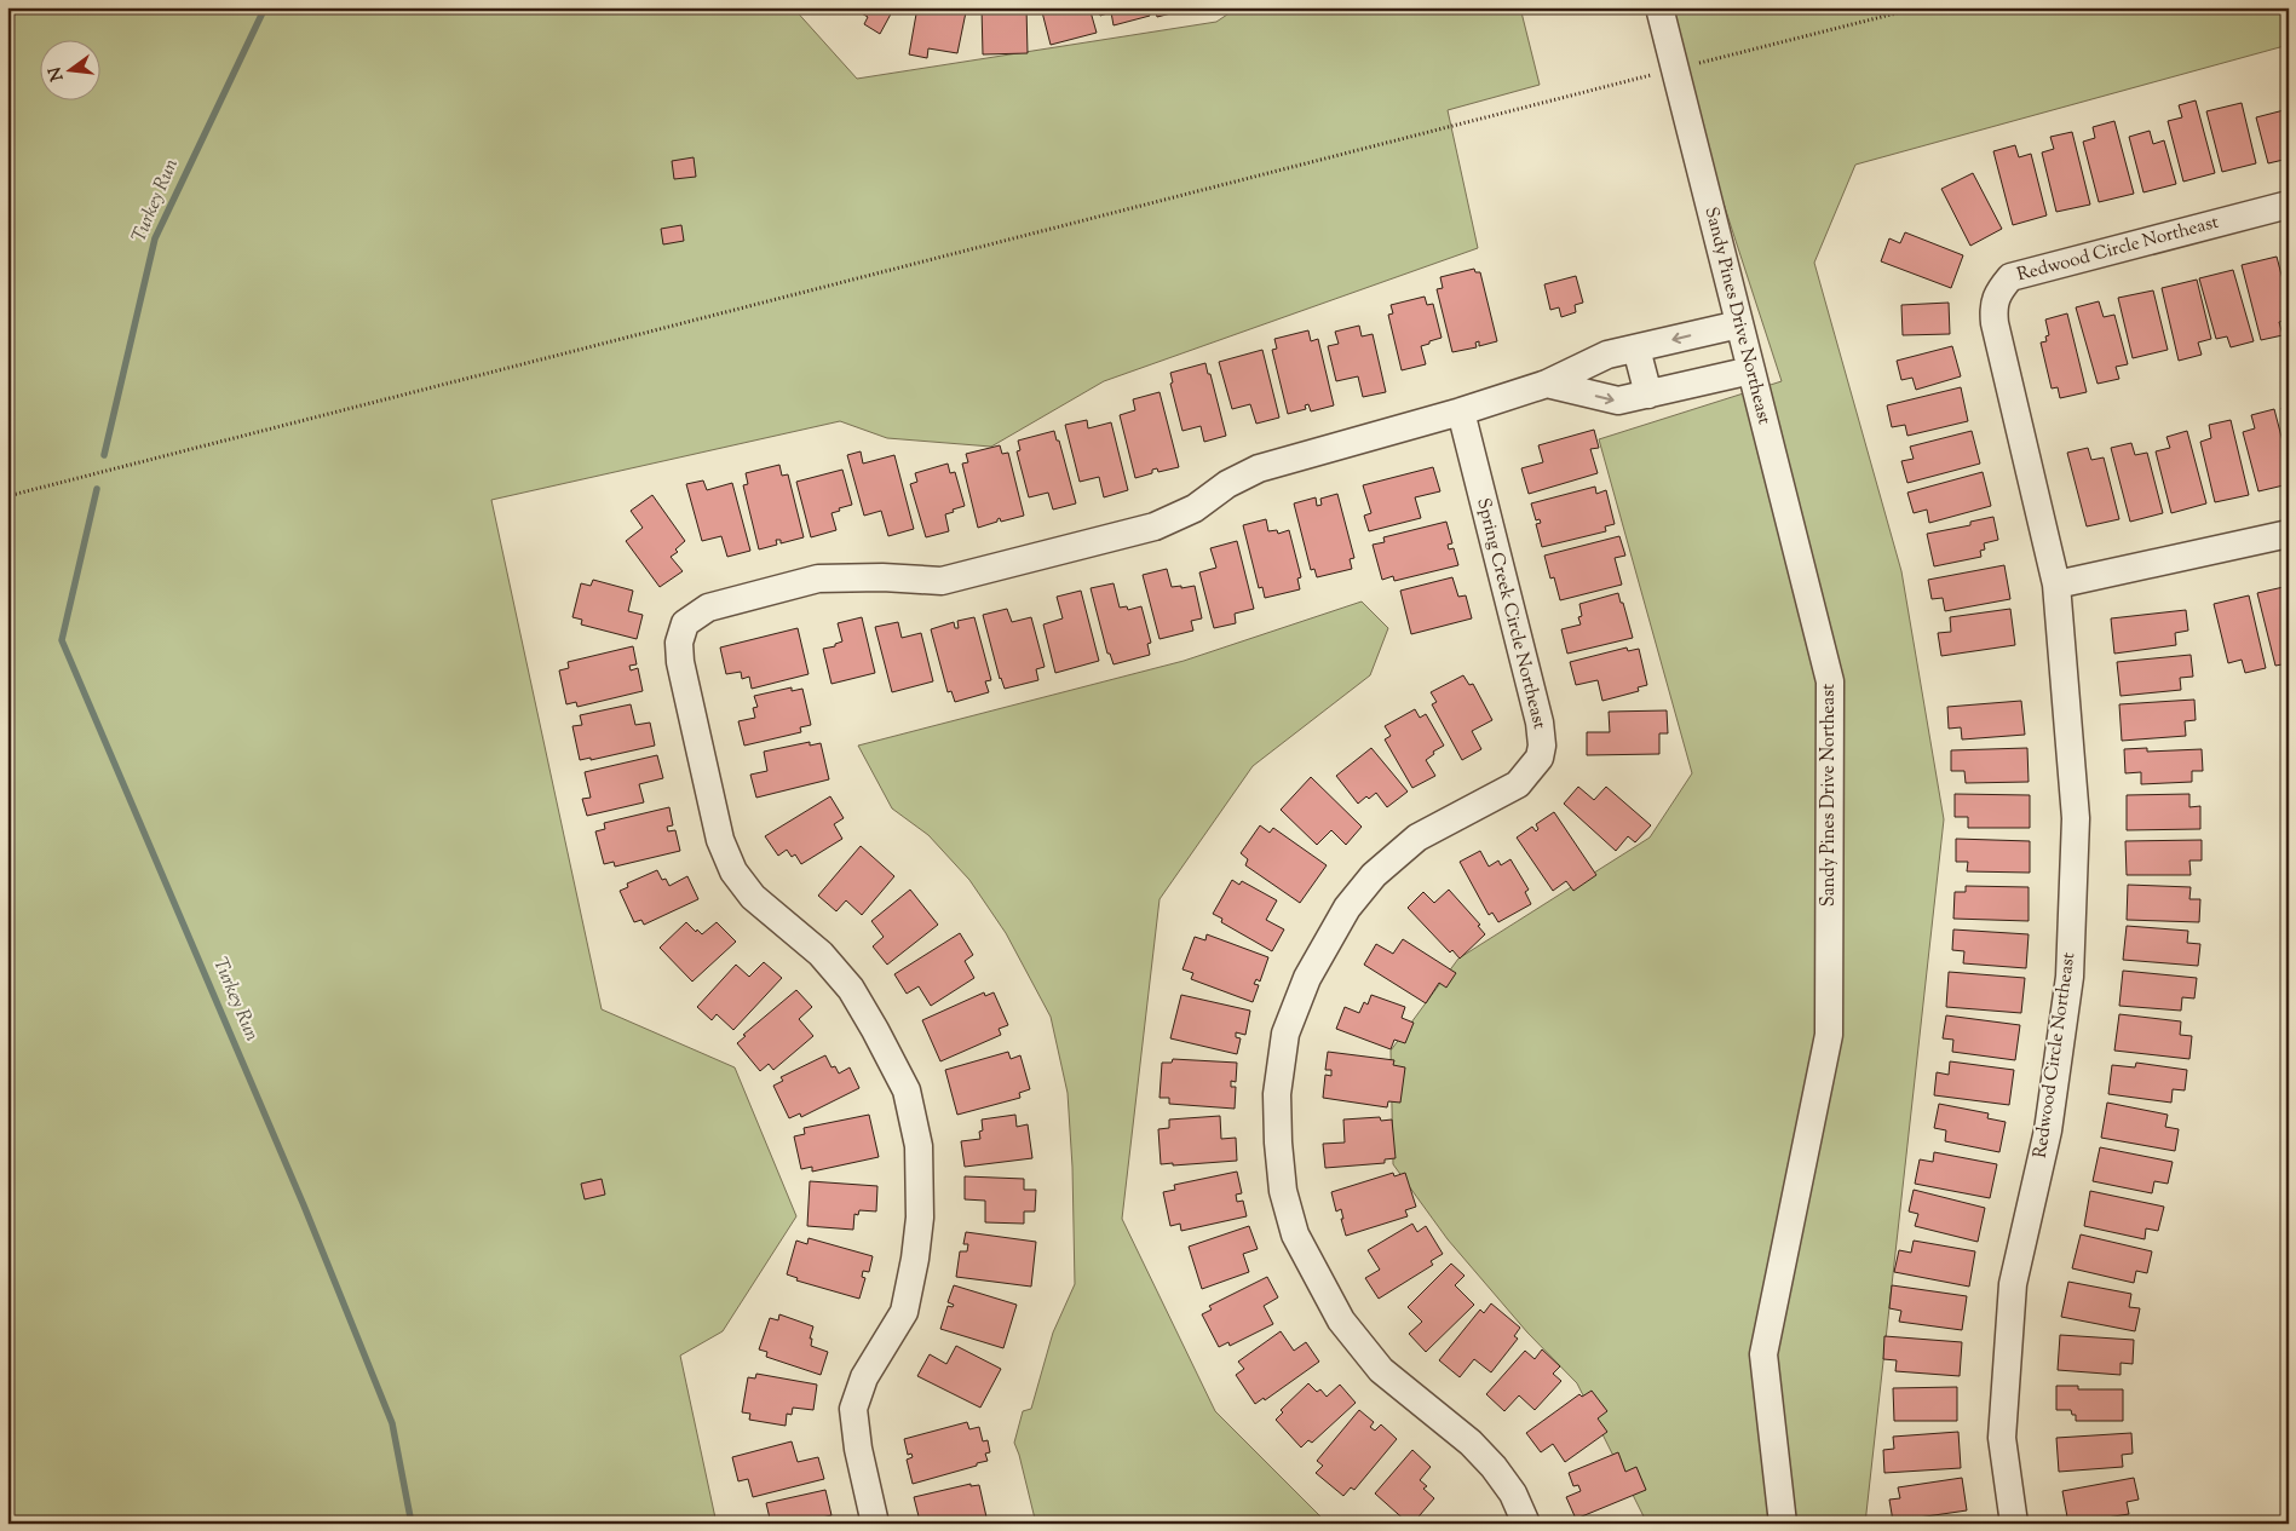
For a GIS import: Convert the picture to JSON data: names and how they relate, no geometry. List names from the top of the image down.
{
  "streets": {
    "street": ["Redwood Circle Northeast", "Sandy Pines Drive Northeast", "Spring Creek Circle Northeast"]
  },
  "water": ["Turkey Run"],
  "north": "left"
}
